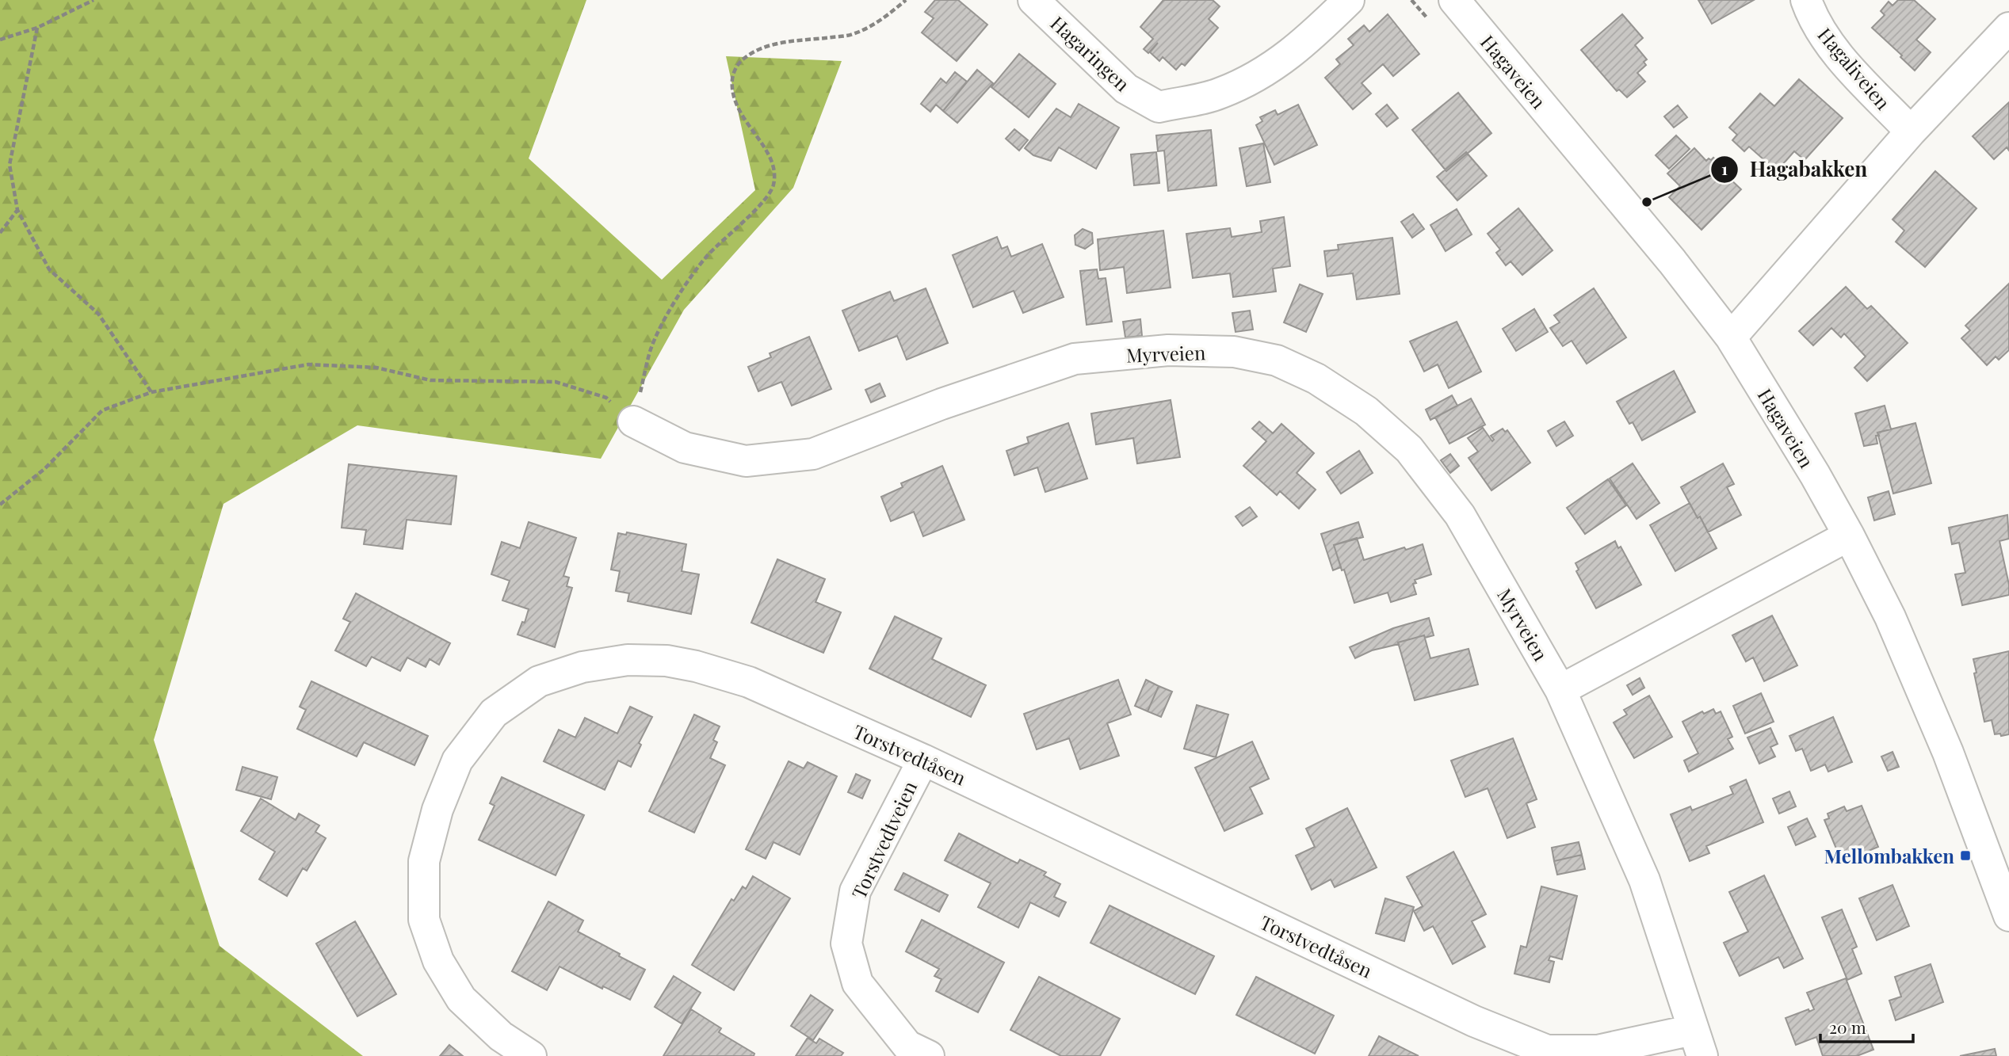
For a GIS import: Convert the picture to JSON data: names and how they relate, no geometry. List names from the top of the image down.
{
  "streets": {
    "street": [
      "Hagaringen",
      "Hagaliveien",
      "Hagaveien",
      "Myrveien",
      "Torstvedtåsen",
      "Torstvedtveien"
    ]
  },
  "crossings": [
    ["Myrveien", "Torstvedtåsen"],
    ["Torstvedtåsen", "Torstvedtveien"]
  ],
  "places": {
    "other": ["Hagabakken"],
    "transit": ["Mellombakken"]
  },
  "scale_bar": "20 m"
}
